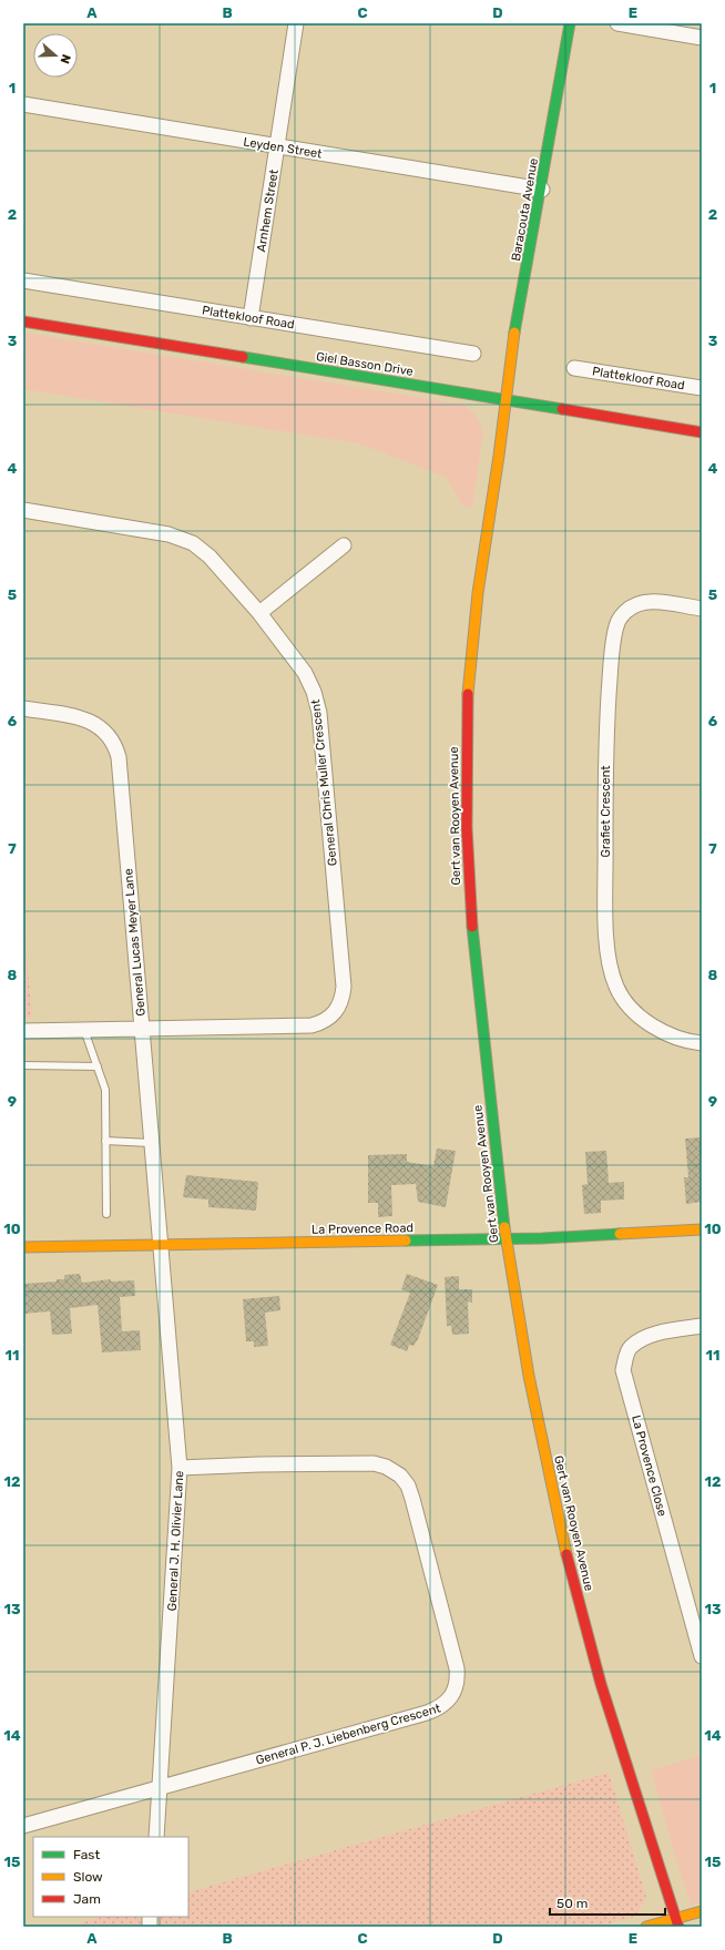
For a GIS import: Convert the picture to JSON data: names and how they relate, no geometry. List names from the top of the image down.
{
  "streets": {
    "street": [
      "Leyden Street",
      "Baracouta Avenue",
      "Arnhem Street",
      "Plattekloof Road",
      "Giel Basson Drive",
      "General Chris Muller Crescent",
      "Grafiet Crescent",
      "Gert van Rooyen Avenue",
      "General Lucas Meyer Lane",
      "La Provence Road",
      "La Provence Close",
      "General J. H. Olivier Lane",
      "General P. J. Liebenberg Crescent"
    ]
  },
  "crossings": [
    ["Leyden Street", "Baracouta Avenue"],
    ["Leyden Street", "Arnhem Street"],
    ["Baracouta Avenue", "Giel Basson Drive"],
    ["Baracouta Avenue", "Gert van Rooyen Avenue"],
    ["Arnhem Street", "Plattekloof Road"],
    ["Giel Basson Drive", "Gert van Rooyen Avenue"],
    ["General Chris Muller Crescent", "General Lucas Meyer Lane"],
    ["Gert van Rooyen Avenue", "La Provence Road"],
    ["General Lucas Meyer Lane", "La Provence Road"],
    ["General Lucas Meyer Lane", "General J. H. Olivier Lane"],
    ["La Provence Road", "General J. H. Olivier Lane"],
    ["General J. H. Olivier Lane", "General P. J. Liebenberg Crescent"]
  ],
  "legend": ["Fast", "Slow", "Jam"],
  "scale_bar": "50 m",
  "north": "right",
  "grid": {
    "columns": [
      "A",
      "B",
      "C",
      "D",
      "E"
    ],
    "rows": [
      "1",
      "2",
      "3",
      "4",
      "5",
      "6",
      "7",
      "8",
      "9",
      "10",
      "11",
      "12",
      "13",
      "14",
      "15"
    ]
  }
}
